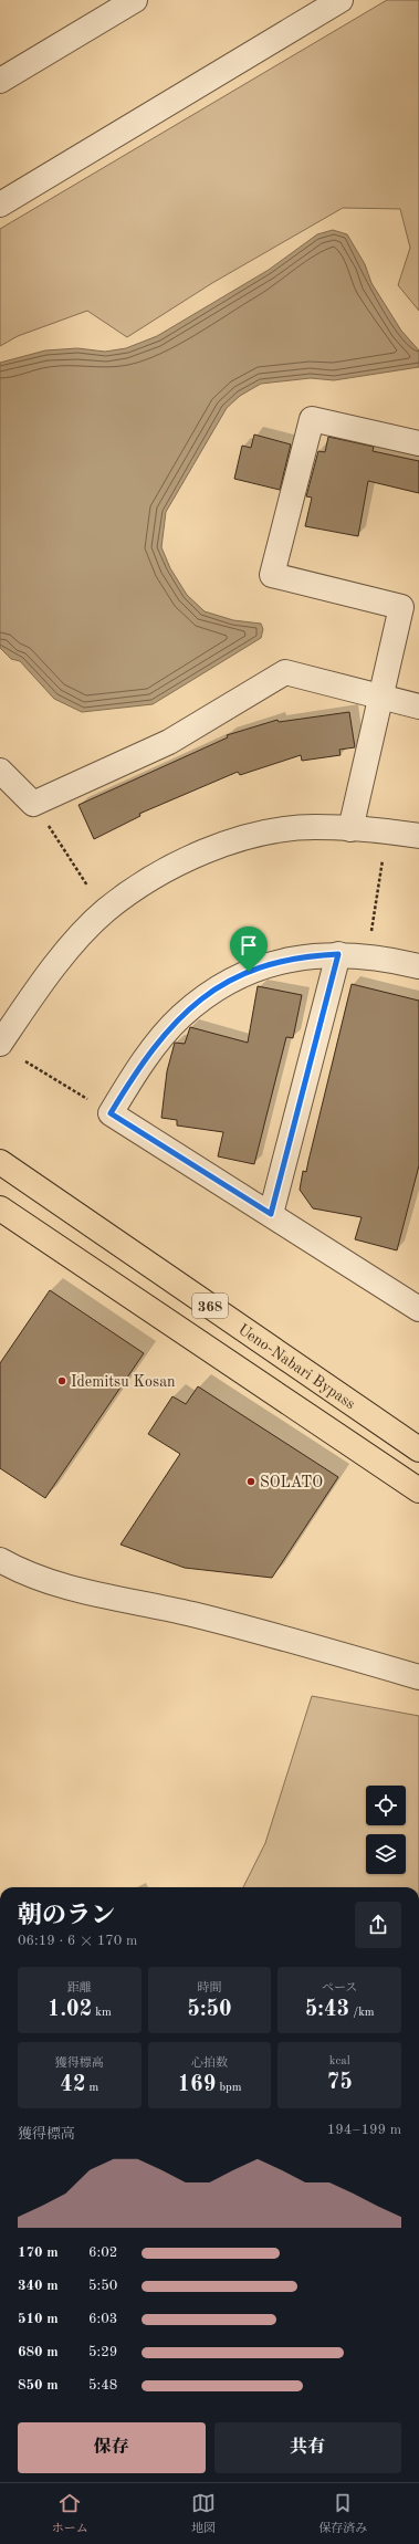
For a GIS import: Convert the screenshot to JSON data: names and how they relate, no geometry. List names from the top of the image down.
{
  "streets": {
    "highway": ["368", "Ueno-Nabari Bypass"]
  },
  "places": ["Idemitsu Kosan", "SOLATO"],
  "page": {
    "heading": ["朝のラン", "06:19 · 6 × 170 m"],
    "stats": [
      ["距離", "1.02 km"],
      ["時間", "5:50"],
      ["ペース", "5:43 /km"],
      ["獲得標高", "42 m"],
      ["心拍数", "169 bpm"],
      ["kcal", "75"]
    ],
    "chart": ["獲得標高", "194–199 m"],
    "list": [
      {
        "name": "170 m",
        "note": "6:02"
      },
      {
        "name": "340 m",
        "note": "5:50"
      },
      {
        "name": "510 m",
        "note": "6:03"
      },
      {
        "name": "680 m",
        "note": "5:29"
      },
      {
        "name": "850 m",
        "note": "5:48"
      }
    ],
    "buttons": ["保存", "共有"],
    "tabs": ["ホーム", "地図", "保存済み"]
  }
}
